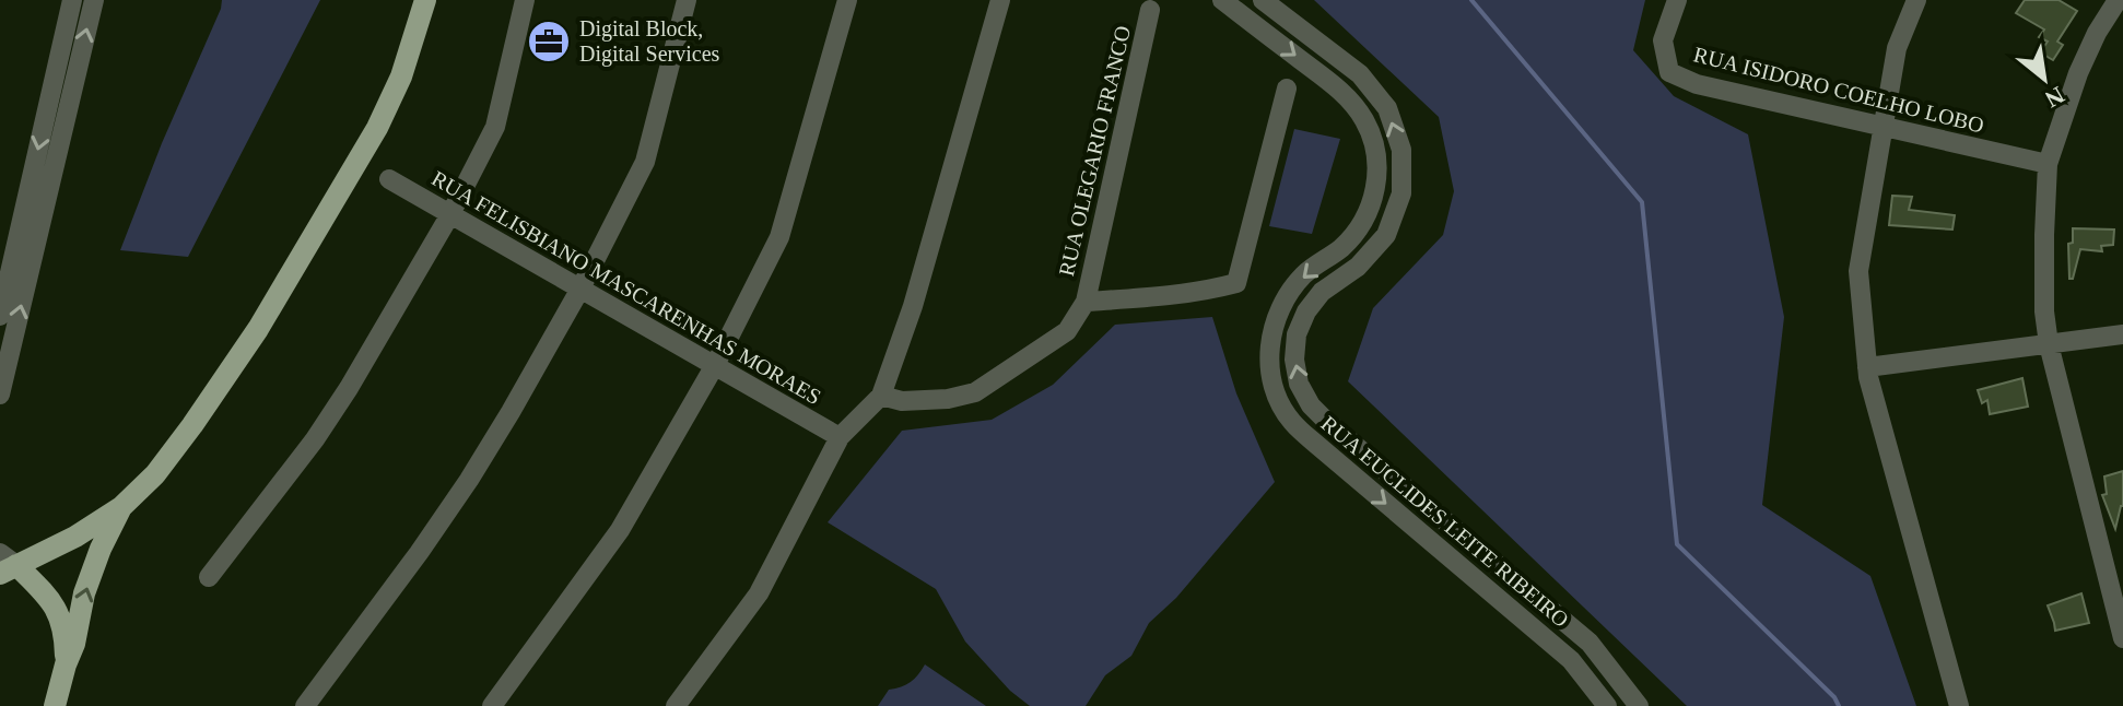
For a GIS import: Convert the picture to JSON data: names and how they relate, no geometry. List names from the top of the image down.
{
  "streets": {
    "street": [
      "RUA ISIDORO COELHO LOBO",
      "RUA OLEGARIO FRANCO",
      "RUA FELISBIANO MASCARENHAS MORAES",
      "RUA EUCLIDES LEITE RIBEIRO"
    ]
  },
  "places": {
    "office": ["Digital Block, Digital Services"]
  },
  "north": "bottom right"
}
